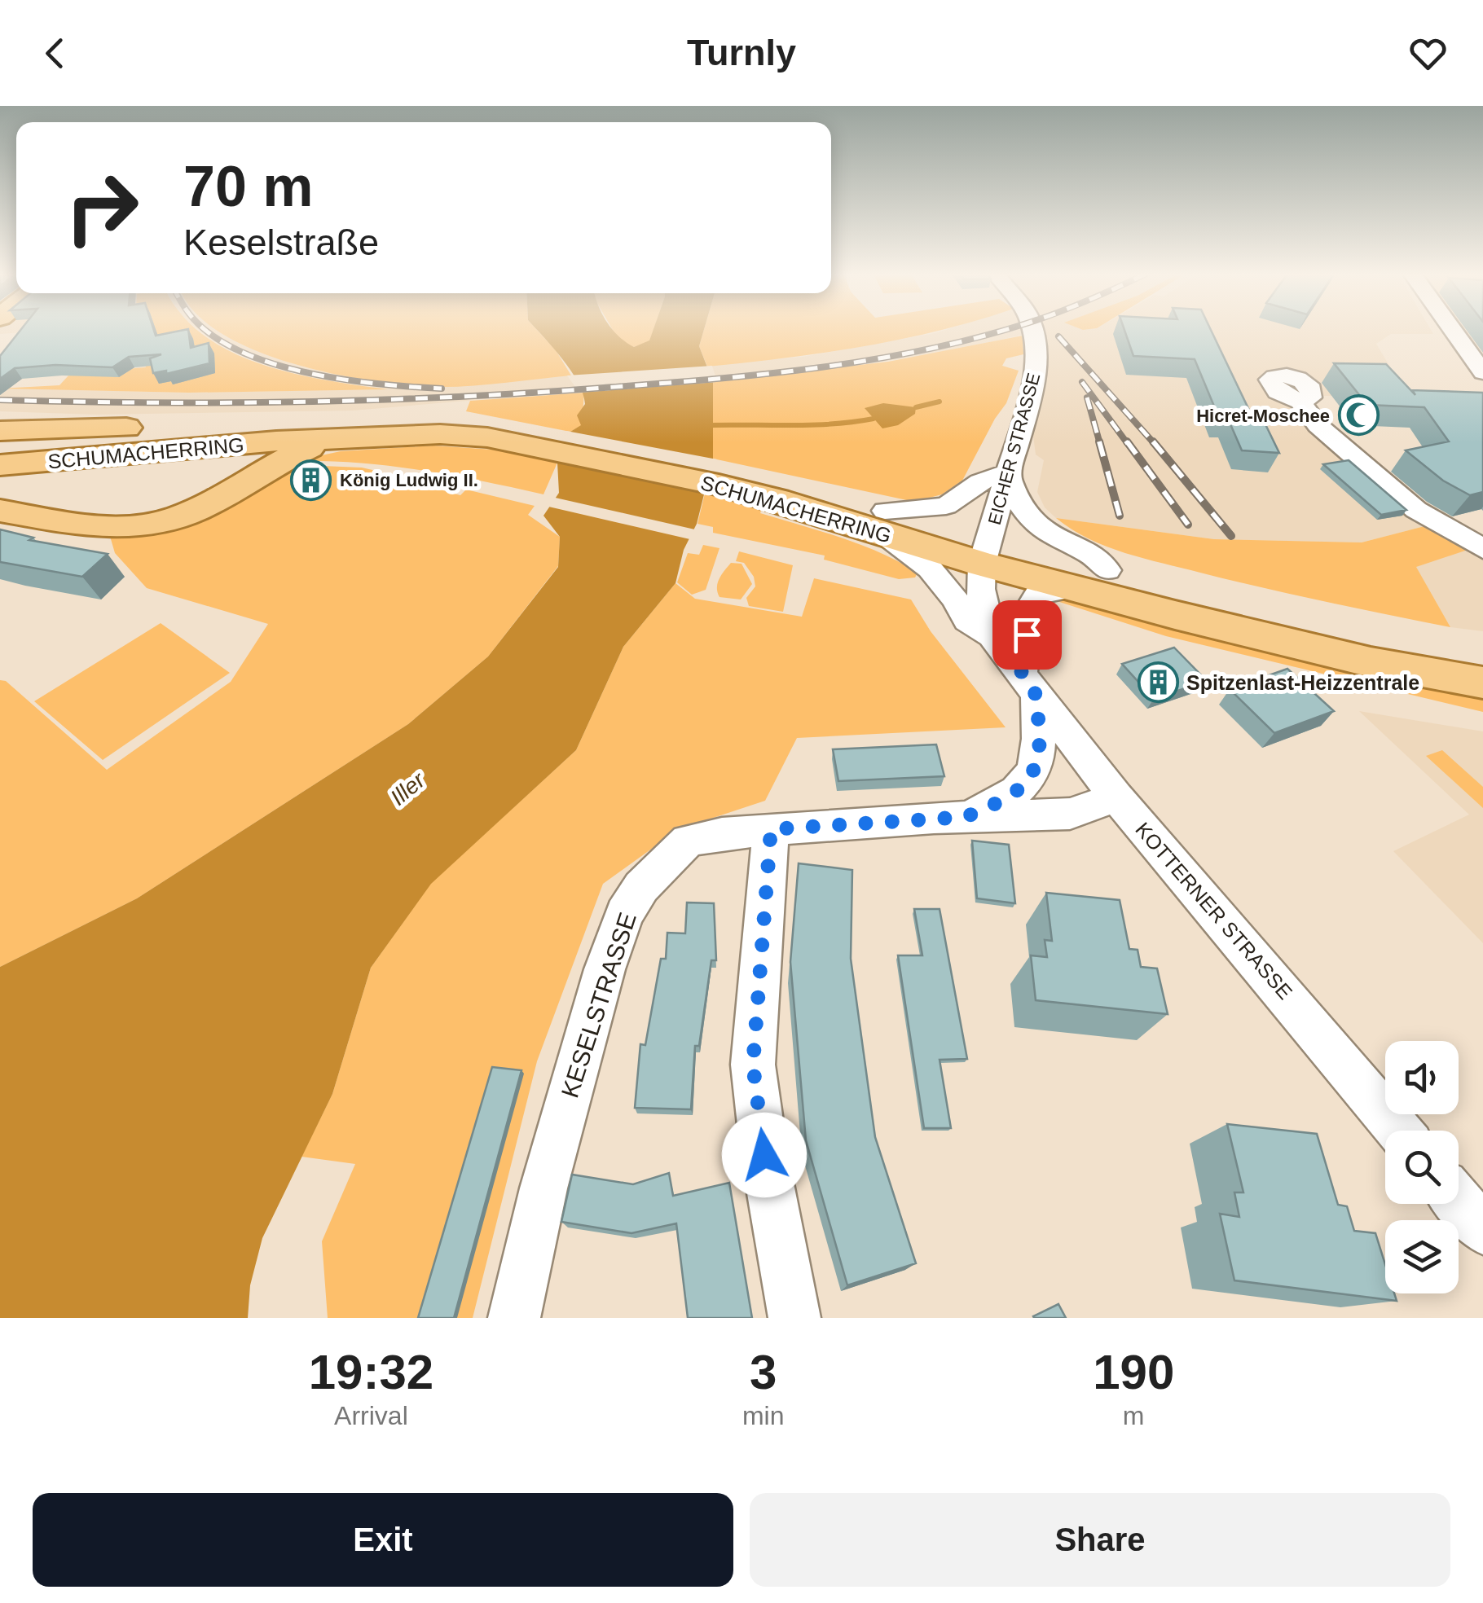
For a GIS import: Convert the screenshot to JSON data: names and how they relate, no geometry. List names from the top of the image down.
{
  "streets": {
    "main road": ["SCHUMACHERRING"],
    "street": ["EICHER STRASSE", "KOTTERNER STRASSE", "KESELSTRASSE"]
  },
  "crossings": [
    ["EICHER STRASSE", "SCHUMACHERRING"],
    ["EICHER STRASSE", "KOTTERNER STRASSE"],
    ["SCHUMACHERRING", "KOTTERNER STRASSE"],
    ["KOTTERNER STRASSE", "KESELSTRASSE"]
  ],
  "water": ["Iller"],
  "places": {
    "mosque": ["Hicret-Moschee"],
    "building": ["König Ludwig II.", "Spitzenlast-Heizzentrale"]
  },
  "page": {
    "header": "Turnly",
    "turn": ["70 m", "Keselstraße"],
    "eta": [
      "19:32",
      "Arrival",
      "3",
      "min",
      "190",
      "m"
    ],
    "buttons": ["Exit", "Share"]
  }
}
